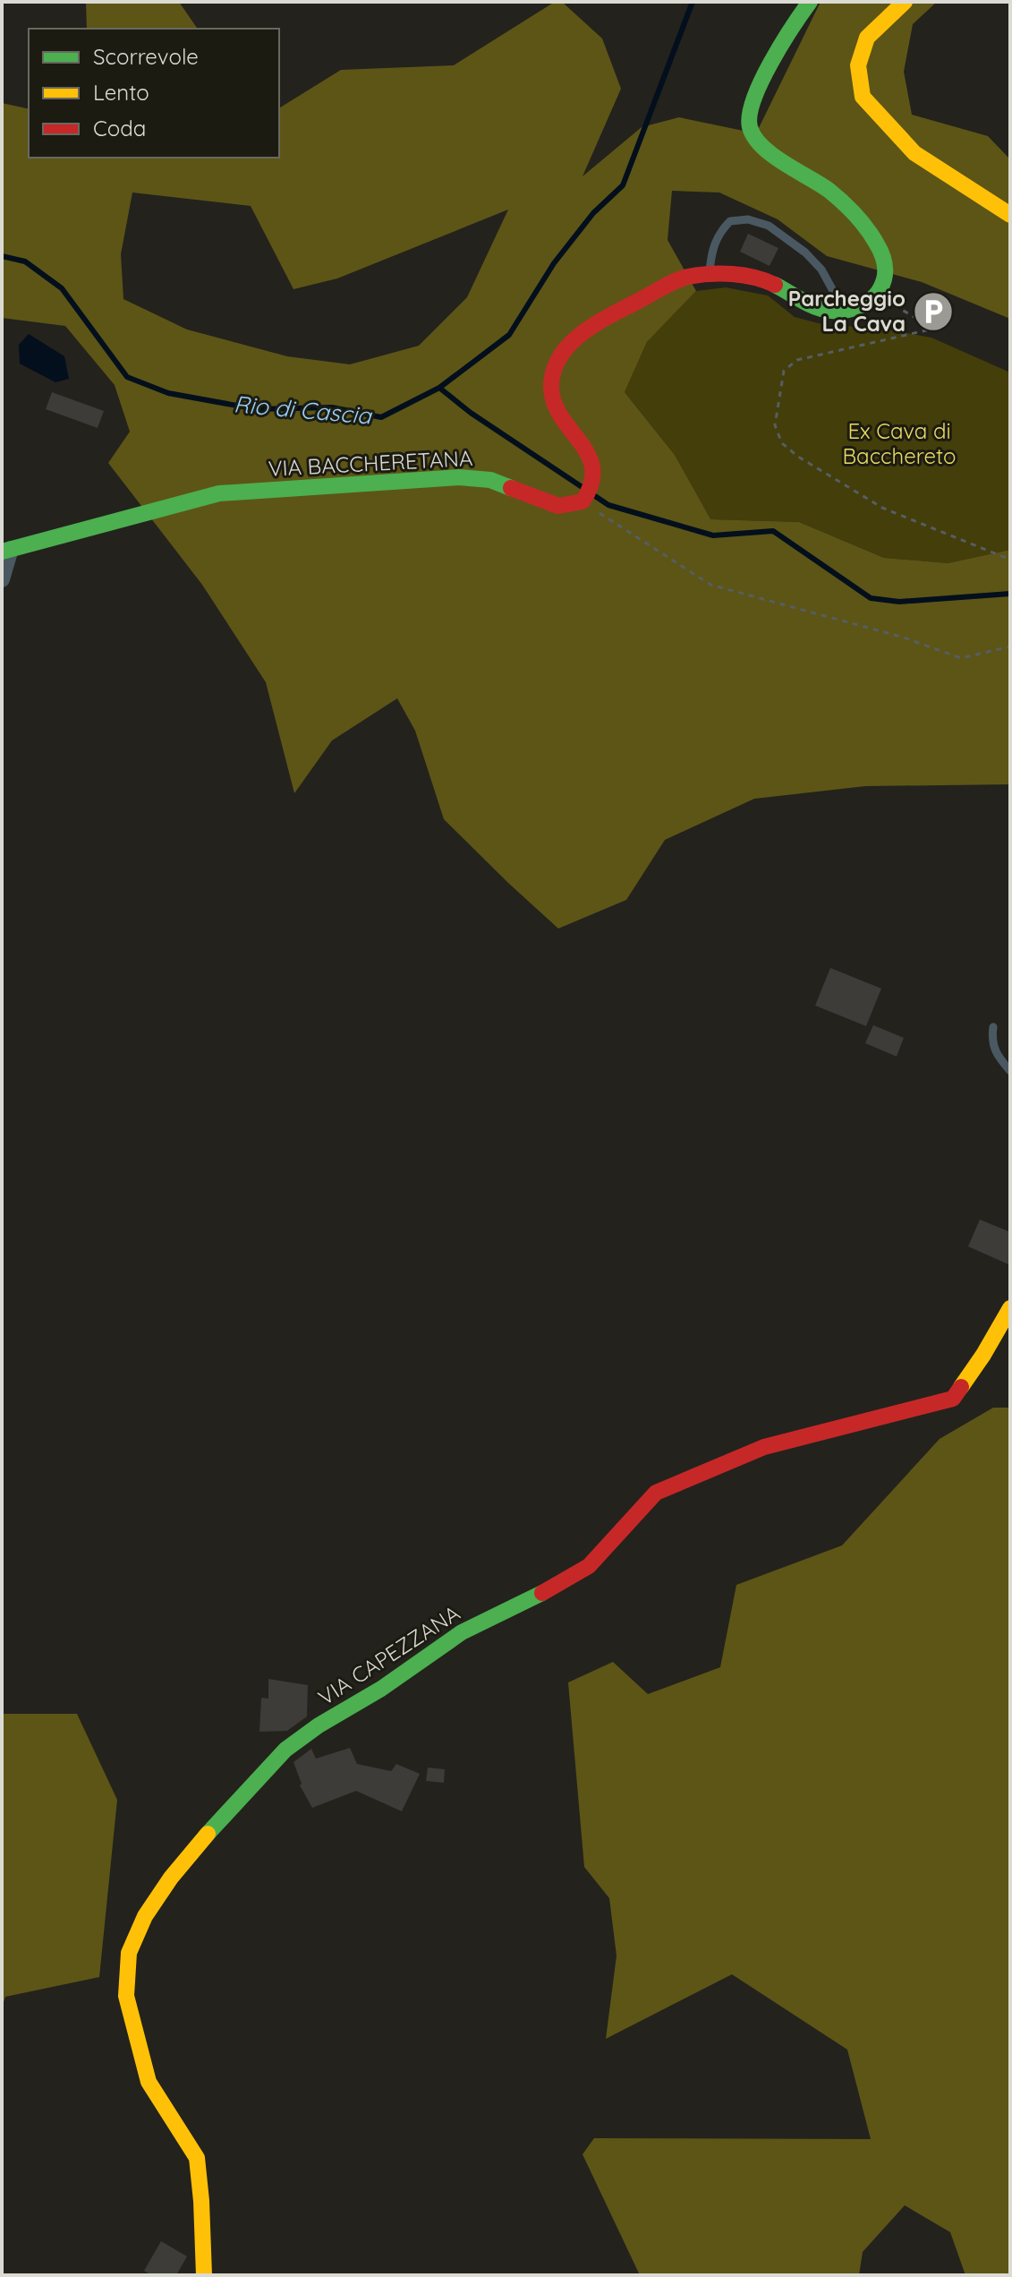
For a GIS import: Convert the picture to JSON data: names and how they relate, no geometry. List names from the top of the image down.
{
  "streets": {
    "street": ["VIA BACCHERETANA", "VIA CAPEZZANA"]
  },
  "water": ["Rio di Cascia"],
  "parks": ["Ex Cava di Bacchereto"],
  "places": {
    "parking": ["Parcheggio La Cava"]
  },
  "legend": ["Scorrevole", "Lento", "Coda"]
}
